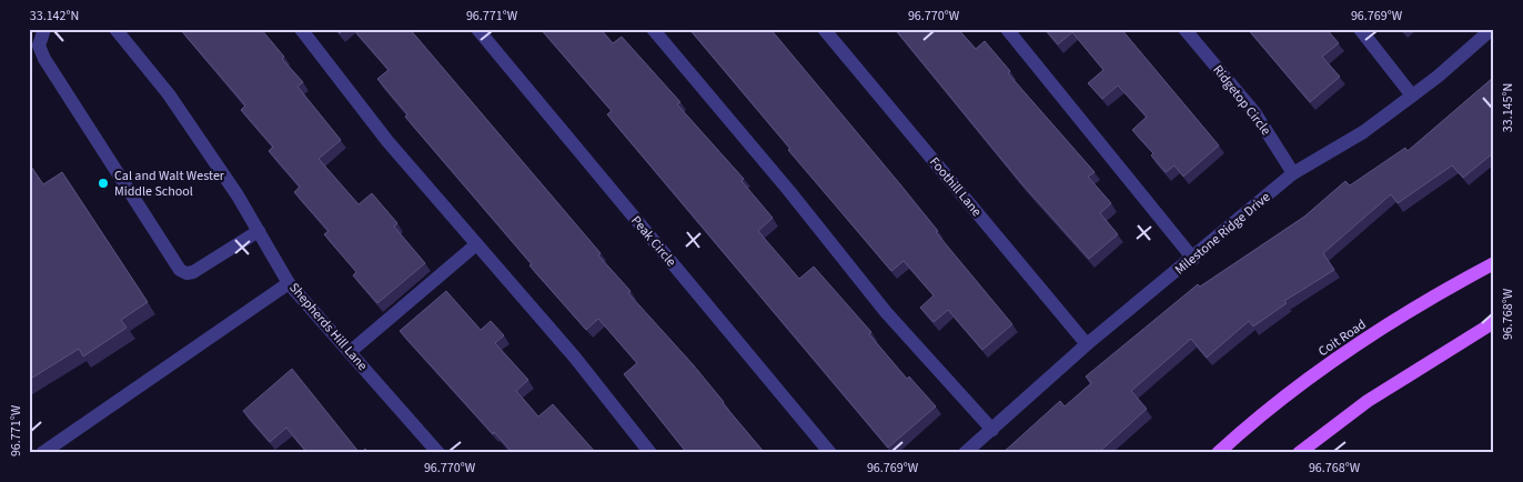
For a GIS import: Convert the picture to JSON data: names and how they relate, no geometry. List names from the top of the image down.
{
  "streets": {
    "main road": ["Coit Road"],
    "street": [
      "Ridgetop Circle",
      "Foothill Lane",
      "Milestone Ridge Drive",
      "Peak Circle",
      "Shepherds Hill Lane"
    ]
  },
  "crossings": [
    ["Ridgetop Circle", "Milestone Ridge Drive"],
    ["Foothill Lane", "Milestone Ridge Drive"]
  ],
  "places": ["Cal and Walt Wester Middle School"],
  "coordinates": [
    "33.142°N",
    "96.771°W",
    "96.770°W",
    "96.769°W",
    "33.145°N",
    "96.768°W"
  ]
}
